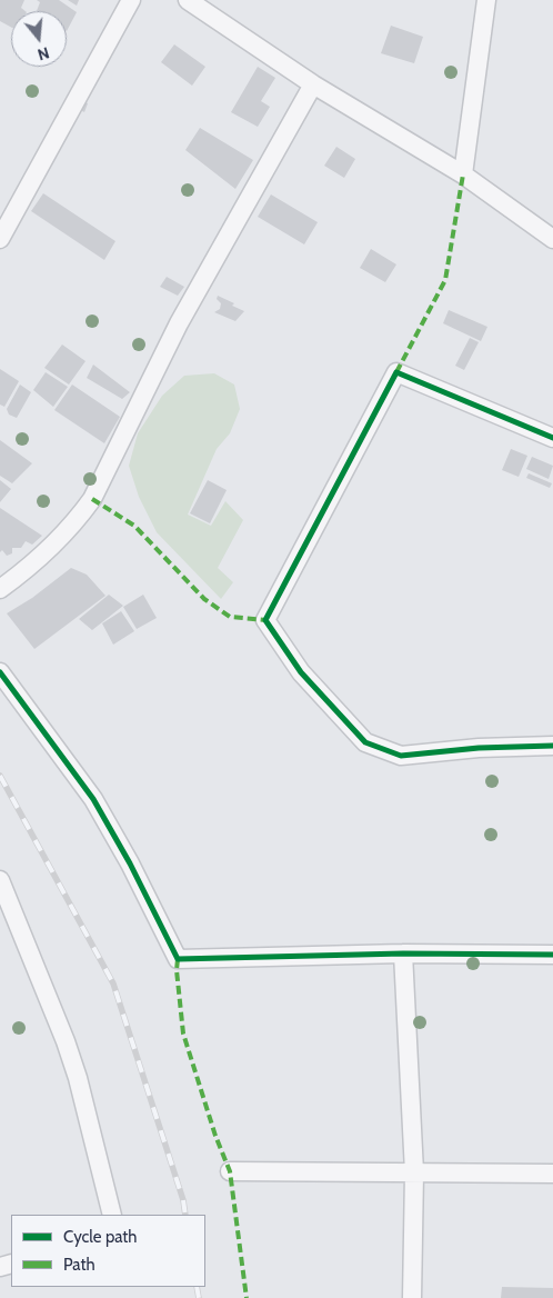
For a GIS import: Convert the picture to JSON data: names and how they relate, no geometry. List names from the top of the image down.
{
  "legend": ["Cycle path", "Path"],
  "north": "bottom"
}
